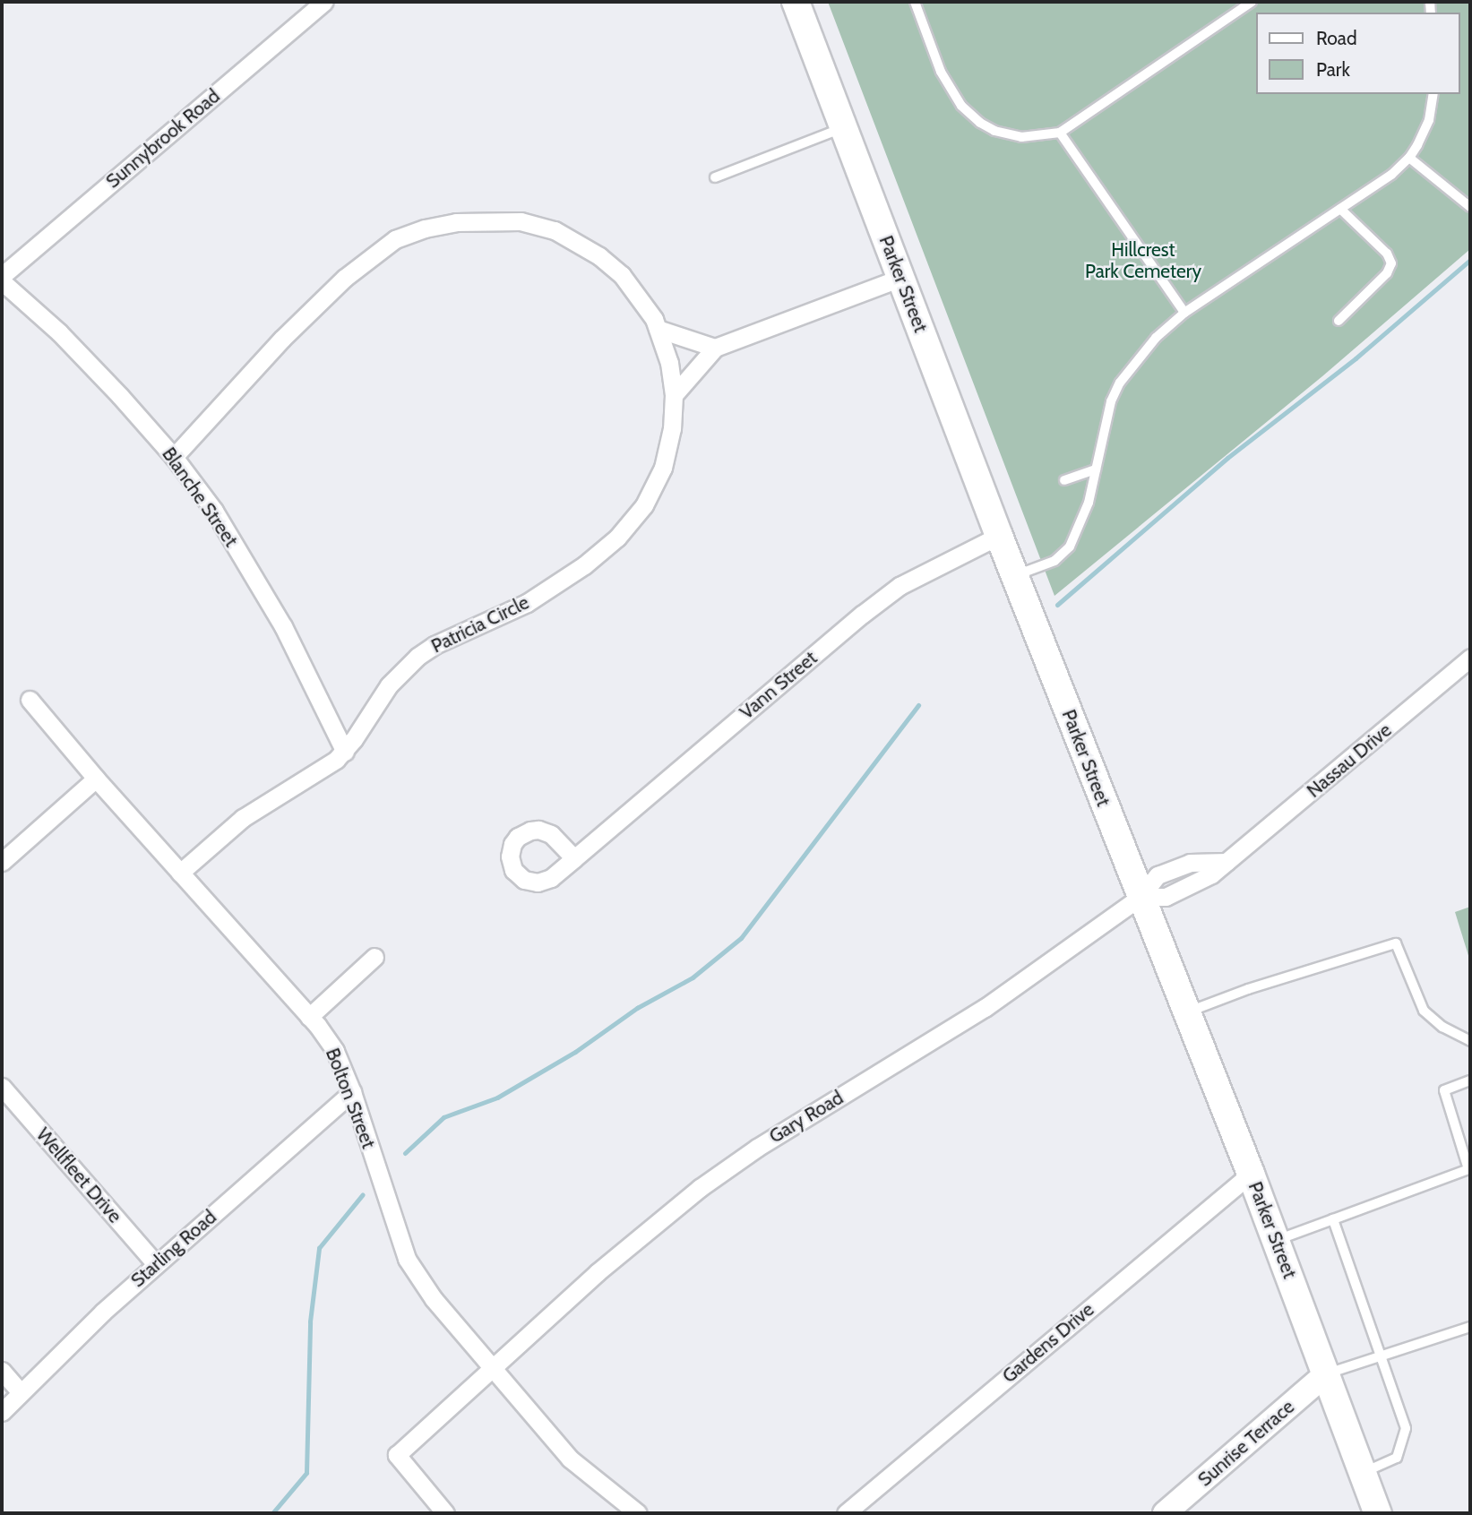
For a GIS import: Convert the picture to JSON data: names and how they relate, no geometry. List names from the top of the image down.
{
  "streets": {
    "main road": ["Parker Street"],
    "street": [
      "Sunnybrook Road",
      "Blanche Street",
      "Patricia Circle",
      "Vann Street",
      "Nassau Drive",
      "Bolton Street",
      "Gary Road",
      "Wellfleet Drive",
      "Starling Road",
      "Gardens Drive",
      "Sunrise Terrace"
    ]
  },
  "crossings": [
    ["Parker Street", "Vann Street"],
    ["Parker Street", "Nassau Drive"],
    ["Parker Street", "Gary Road"],
    ["Parker Street", "Gardens Drive"],
    ["Parker Street", "Sunrise Terrace"],
    ["Blanche Street", "Patricia Circle"],
    ["Patricia Circle", "Bolton Street"],
    ["Nassau Drive", "Gary Road"],
    ["Bolton Street", "Gary Road"],
    ["Bolton Street", "Starling Road"],
    ["Wellfleet Drive", "Starling Road"]
  ],
  "parks": ["Hillcrest Park Cemetery"],
  "legend": ["Road", "Park"]
}
